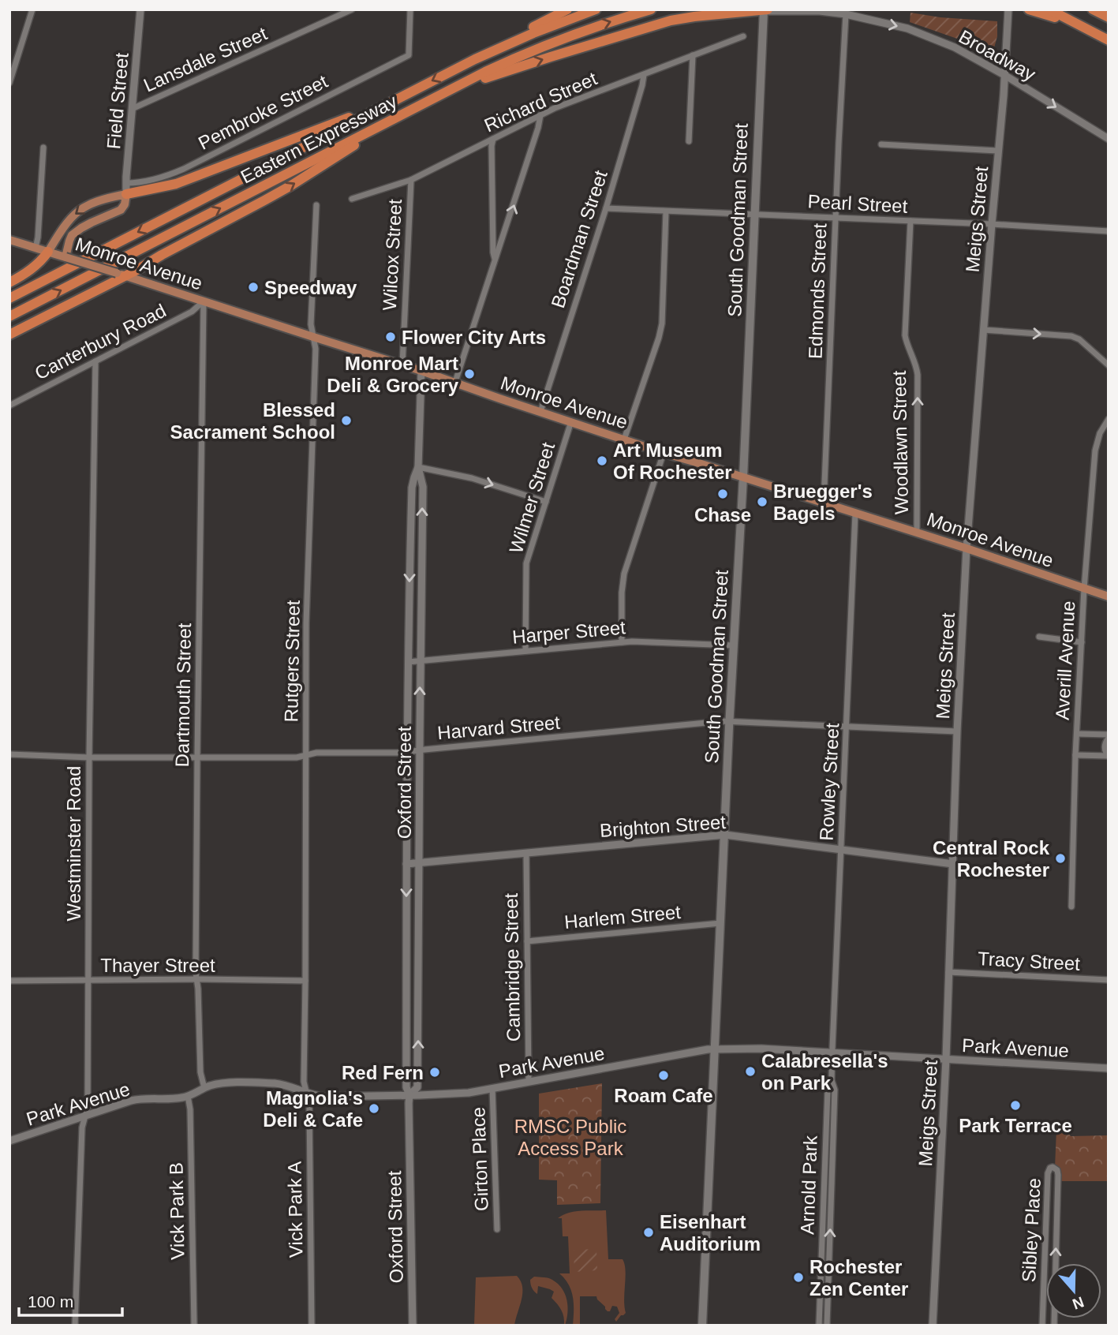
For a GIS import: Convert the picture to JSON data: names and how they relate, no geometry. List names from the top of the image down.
{
  "streets": {
    "highway": ["Eastern Expressway"],
    "main road": ["South Goodman Street", "Monroe Avenue"],
    "street": [
      "Broadway",
      "Lansdale Street",
      "Field Street",
      "Richard Street",
      "Pembroke Street",
      "Pearl Street",
      "Meigs Street",
      "Boardman Street",
      "Wilcox Street",
      "Edmonds Street",
      "Canterbury Road",
      "Woodlawn Street",
      "Wilmer Street",
      "Harper Street",
      "Averill Avenue",
      "Rutgers Street",
      "Dartmouth Street",
      "Harvard Street",
      "Rowley Street",
      "Oxford Street",
      "Brighton Street",
      "Westminster Road",
      "Harlem Street",
      "Tracy Street",
      "Thayer Street",
      "Cambridge Street",
      "Park Avenue",
      "Girton Place",
      "Arnold Park",
      "Vick Park A",
      "Vick Park B",
      "Sibley Place"
    ]
  },
  "crossings": [
    ["Broadway", "Meigs Street"],
    ["Broadway", "South Goodman Street"],
    ["Broadway", "Edmonds Street"],
    ["Lansdale Street", "Field Street"],
    ["Field Street", "Pembroke Street"],
    ["Richard Street", "Boardman Street"],
    ["Richard Street", "Wilcox Street"],
    ["Pearl Street", "Meigs Street"],
    ["Pearl Street", "South Goodman Street"],
    ["Pearl Street", "Boardman Street"],
    ["Pearl Street", "Edmonds Street"],
    ["Pearl Street", "Woodlawn Street"],
    ["Meigs Street", "Monroe Avenue"],
    ["Meigs Street", "Harvard Street"],
    ["Meigs Street", "Brighton Street"],
    ["Meigs Street", "Tracy Street"],
    ["Meigs Street", "Park Avenue"],
    ["South Goodman Street", "Monroe Avenue"],
    ["South Goodman Street", "Harper Street"],
    ["South Goodman Street", "Harvard Street"],
    ["South Goodman Street", "Brighton Street"],
    ["South Goodman Street", "Harlem Street"],
    ["South Goodman Street", "Park Avenue"],
    ["Boardman Street", "Monroe Avenue"],
    ["Wilcox Street", "Monroe Avenue"],
    ["Monroe Avenue", "Edmonds Street"],
    ["Monroe Avenue", "Canterbury Road"],
    ["Monroe Avenue", "Woodlawn Street"],
    ["Monroe Avenue", "Wilmer Street"],
    ["Monroe Avenue", "Averill Avenue"],
    ["Monroe Avenue", "Rutgers Street"],
    ["Monroe Avenue", "Dartmouth Street"],
    ["Monroe Avenue", "Rowley Street"],
    ["Monroe Avenue", "Oxford Street"],
    ["Canterbury Road", "Dartmouth Street"],
    ["Canterbury Road", "Westminster Road"],
    ["Wilmer Street", "Harper Street"],
    ["Harper Street", "Oxford Street"],
    ["Rutgers Street", "Harvard Street"],
    ["Rutgers Street", "Thayer Street"],
    ["Rutgers Street", "Park Avenue"],
    ["Rutgers Street", "Vick Park A"],
    ["Dartmouth Street", "Harvard Street"],
    ["Dartmouth Street", "Thayer Street"],
    ["Dartmouth Street", "Park Avenue"],
    ["Harvard Street", "Rowley Street"],
    ["Harvard Street", "Oxford Street"],
    ["Harvard Street", "Westminster Road"],
    ["Rowley Street", "Brighton Street"],
    ["Rowley Street", "Park Avenue"],
    ["Rowley Street", "Arnold Park"],
    ["Oxford Street", "Brighton Street"],
    ["Oxford Street", "Park Avenue"],
    ["Brighton Street", "Cambridge Street"],
    ["Westminster Road", "Thayer Street"],
    ["Westminster Road", "Park Avenue"],
    ["Harlem Street", "Cambridge Street"],
    ["Cambridge Street", "Park Avenue"],
    ["Park Avenue", "Girton Place"],
    ["Park Avenue", "Arnold Park"],
    ["Park Avenue", "Vick Park A"],
    ["Park Avenue", "Vick Park B"]
  ],
  "one_way": ["Broadway", "Woodlawn Street"],
  "parks": ["RMSC Public Access Park"],
  "places": [
    "Speedway",
    "Flower City Arts",
    "Monroe Mart Deli & Grocery",
    "Blessed Sacrament School",
    "Art Museum Of Rochester",
    "Chase",
    "Bruegger's Bagels",
    "Central Rock Rochester",
    "Calabresella's on Park",
    "Red Fern",
    "Roam Cafe",
    "Park Terrace",
    "Magnolia's Deli & Cafe",
    "Eisenhart Auditorium",
    "Rochester Zen Center"
  ],
  "scale_bar": "100 m",
  "north": "bottom"
}
